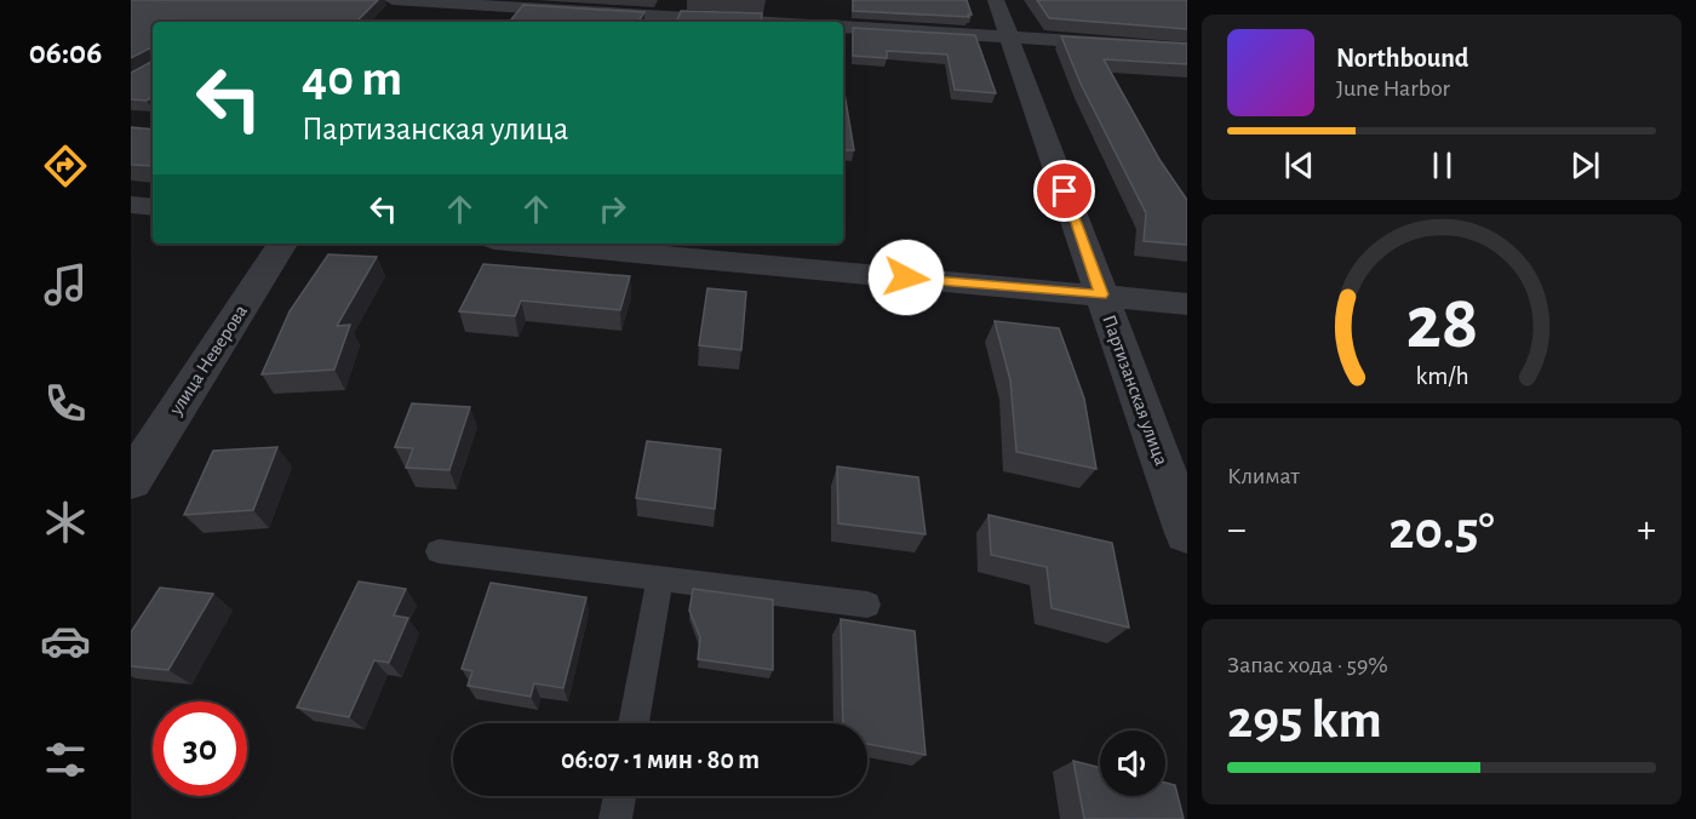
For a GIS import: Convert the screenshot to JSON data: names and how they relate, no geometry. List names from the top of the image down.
{
  "streets": {
    "street": ["улица Неверова", "Партизанская улица"]
  },
  "page": {
    "tabs": "06:06",
    "turn": ["40 m", "Партизанская улица"],
    "song": ["Northbound", "June Harbor"],
    "tile": [
      "Климат",
      ["Запас хода · 59%", "295 km"]
    ],
    "heat": ["−", "20.5°", "+"],
    "limit": "30",
    "trip": "06:07 · 1 мин · 80 m",
    "gauge": ["28", "km/h"]
  }
}
